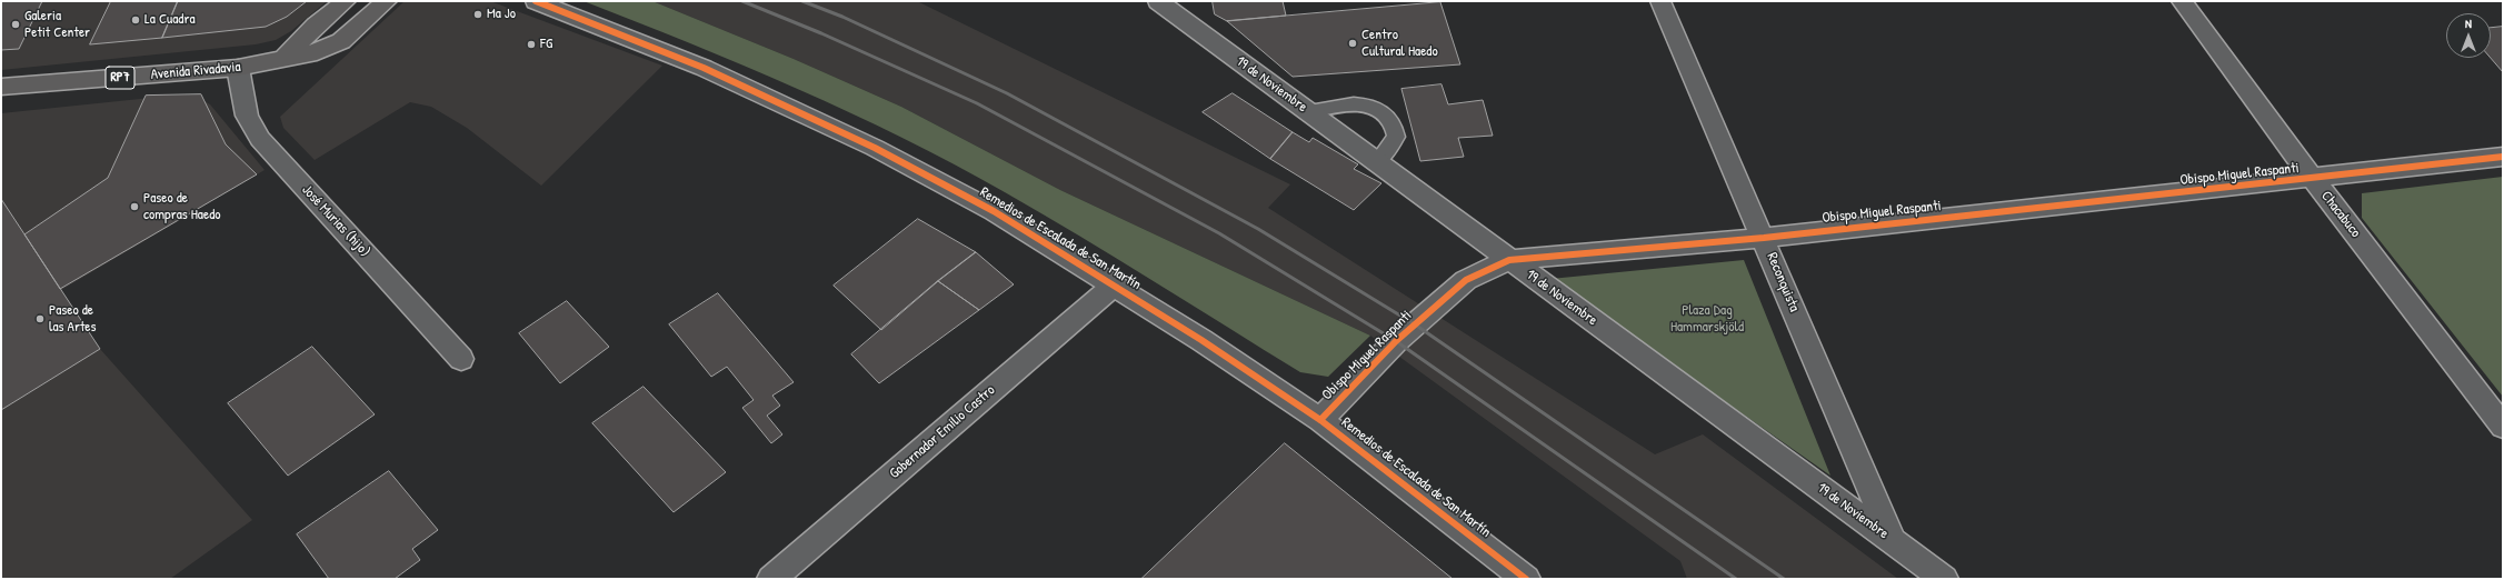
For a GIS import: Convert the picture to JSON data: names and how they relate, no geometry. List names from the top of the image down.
{
  "streets": {
    "main road": ["Avenida Rivadavia", "RP7"],
    "street": [
      "19 de Noviembre",
      "Obispo Miguel Raspanti",
      "Chacabuco",
      "José Murias (hijo)",
      "Remedios de Escalada de San Martín",
      "Reconquista",
      "Gobernador Emilio Castro"
    ]
  },
  "crossings": [
    ["Avenida Rivadavia", "José Murias (hijo)"],
    ["19 de Noviembre", "Obispo Miguel Raspanti"],
    ["19 de Noviembre", "Reconquista"],
    ["Obispo Miguel Raspanti", "Chacabuco"],
    ["Obispo Miguel Raspanti", "Remedios de Escalada de San Martín"],
    ["Obispo Miguel Raspanti", "Reconquista"],
    ["Remedios de Escalada de San Martín", "Gobernador Emilio Castro"]
  ],
  "parks": ["Plaza Dag Hammarskjöld"],
  "places": [
    "Ma Jo",
    "La Cuadra",
    "Galeria Petit Center",
    "Centro Cultural Haedo",
    "FG",
    "Paseo de compras Haedo",
    "Paseo de las Artes"
  ],
  "north": "top"
}
